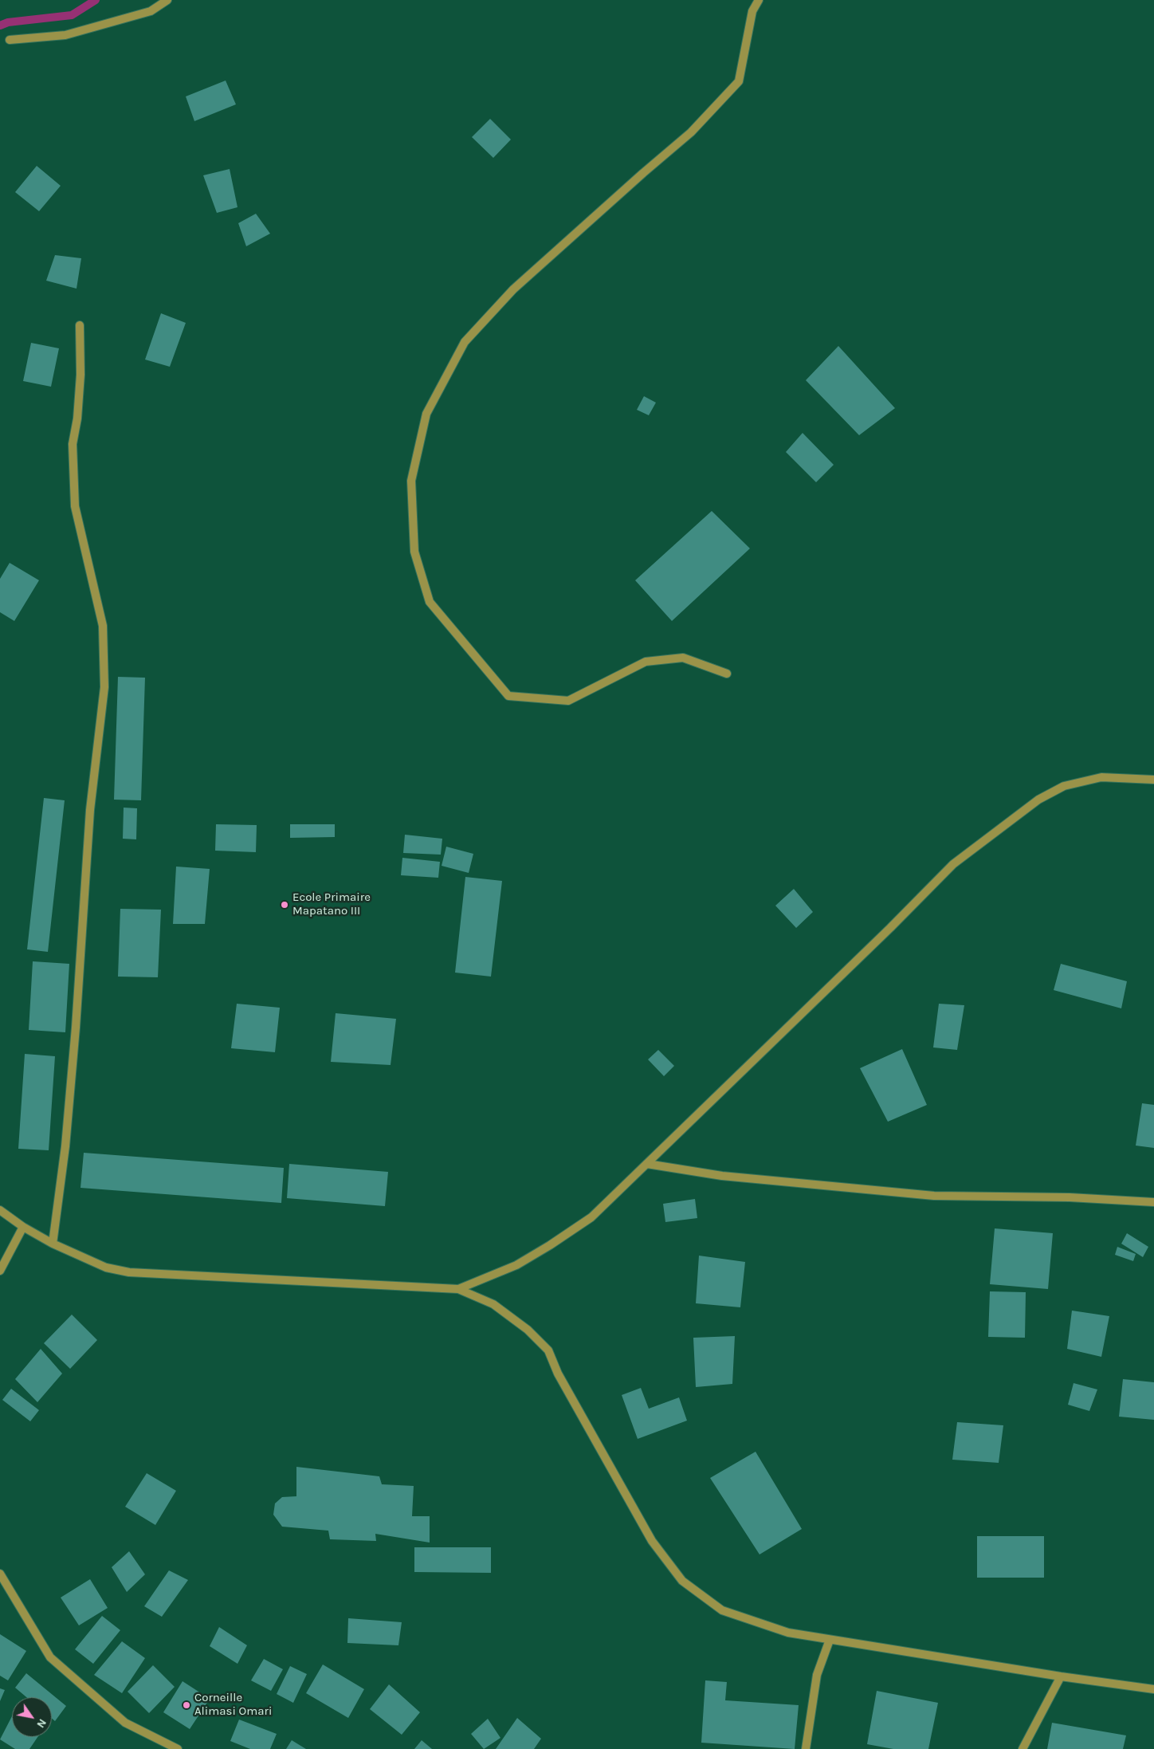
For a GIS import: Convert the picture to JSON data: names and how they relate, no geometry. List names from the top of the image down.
{
  "places": ["Ecole Primaire Mapatano III", "Corneille Alimasi Omari"],
  "north": "bottom right"
}
